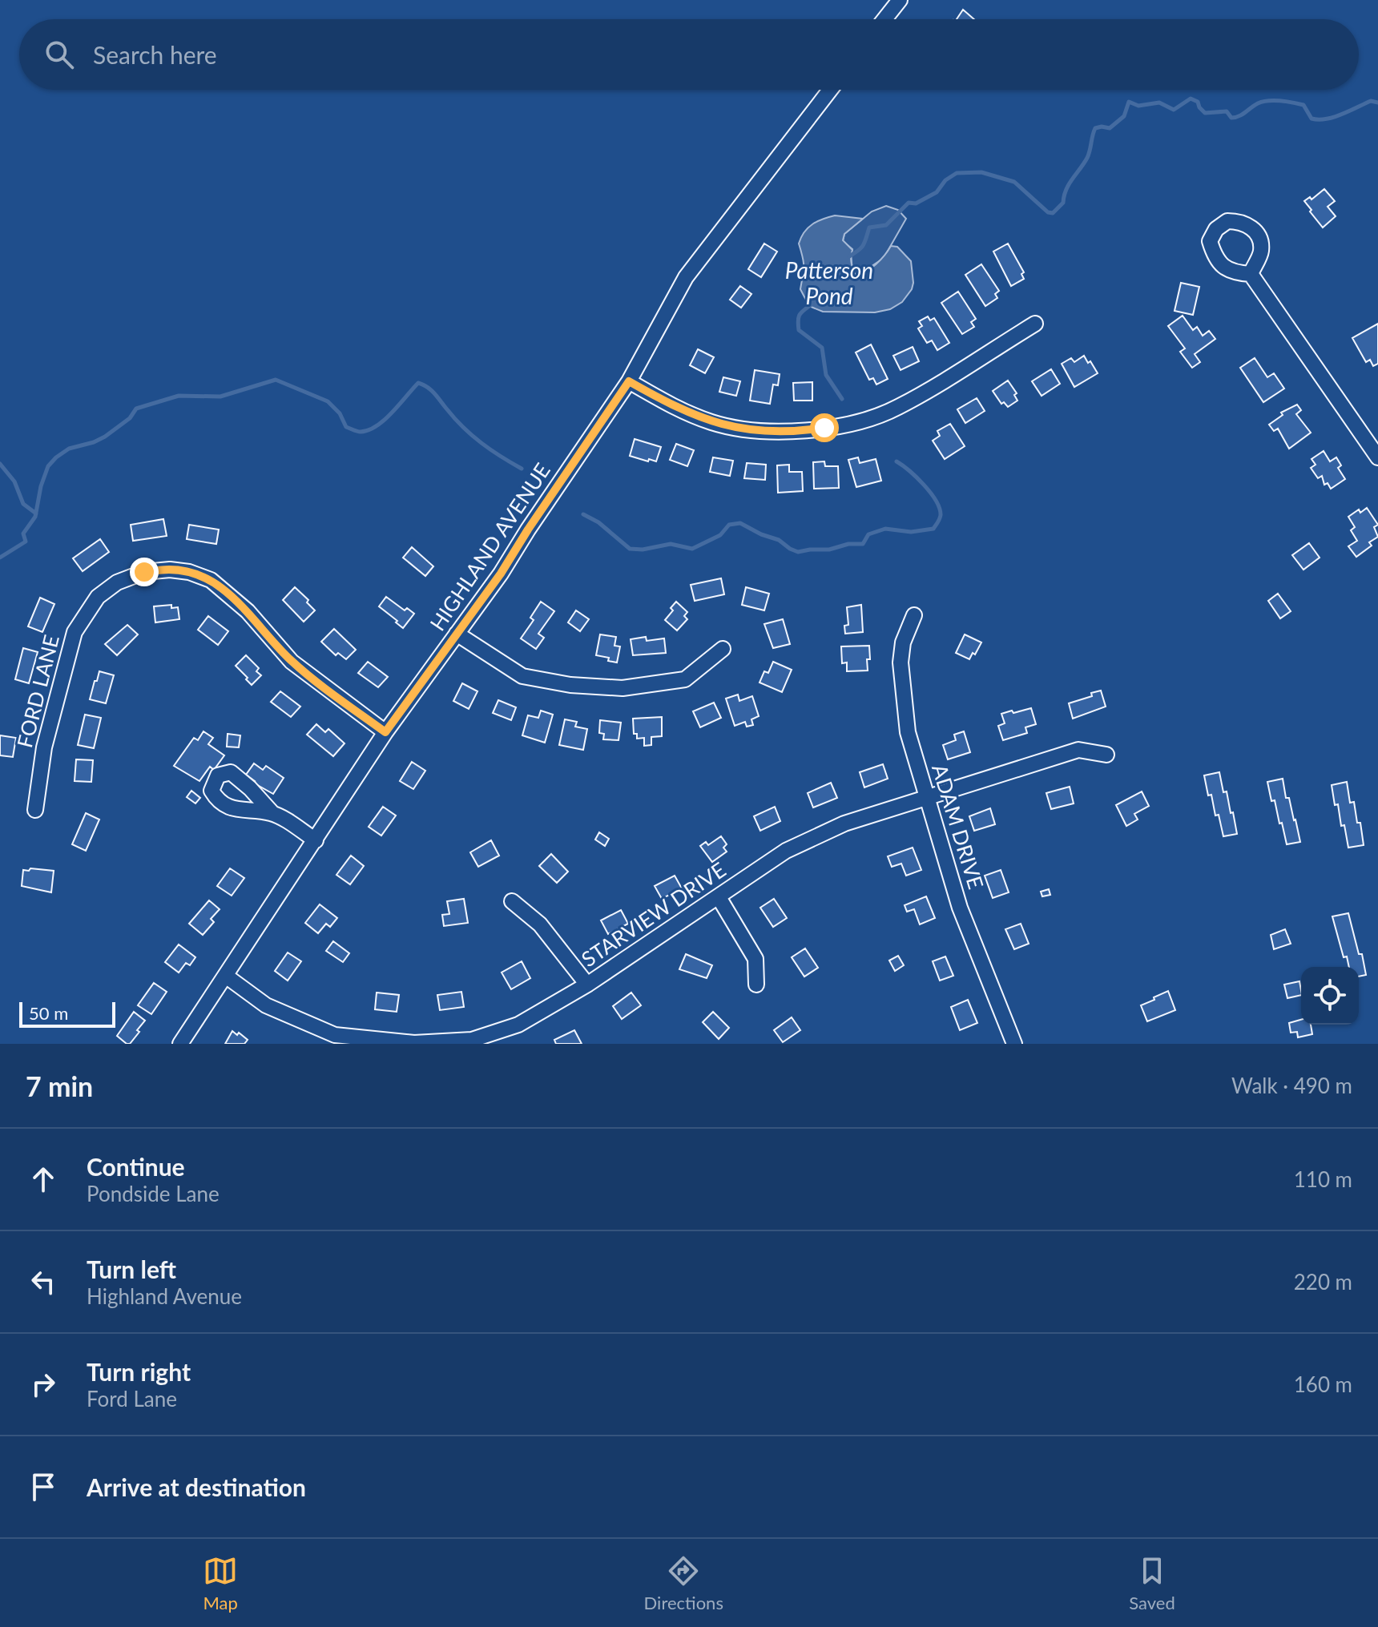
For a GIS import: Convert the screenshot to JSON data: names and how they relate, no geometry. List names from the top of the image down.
{
  "streets": {
    "street": [
      "HIGHLAND AVENUE",
      "FORD LANE",
      "ADAM DRIVE",
      "STARVIEW DRIVE"
    ]
  },
  "crossings": [
    ["HIGHLAND AVENUE", "FORD LANE"],
    ["HIGHLAND AVENUE", "STARVIEW DRIVE"],
    ["ADAM DRIVE", "STARVIEW DRIVE"]
  ],
  "water": ["Patterson Pond"],
  "scale_bar": "50 m",
  "page": {
    "search": "Search here",
    "scale": "50 m",
    "heading": ["7 min", "Walk · 490 m"],
    "list": [
      ["Continue", "Pondside Lane", "110 m"],
      ["Turn left", "Highland Avenue", "220 m"],
      ["Turn right", "Ford Lane", "160 m"],
      "Arrive at destination"
    ],
    "nav": ["Map", "Directions", "Saved"]
  }
}
